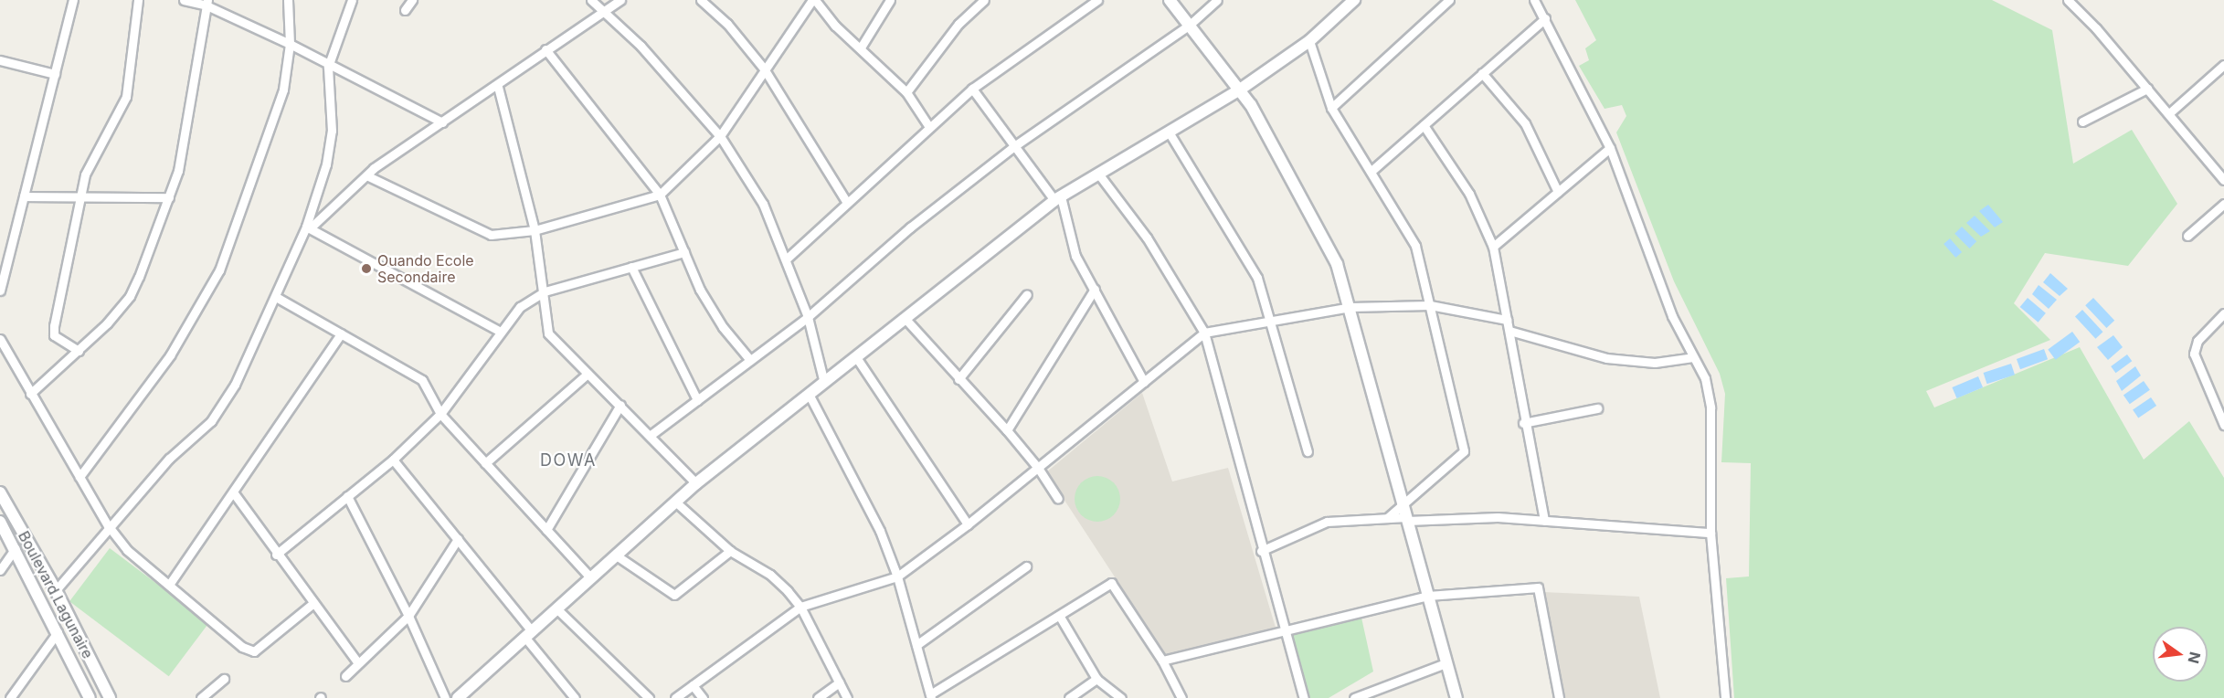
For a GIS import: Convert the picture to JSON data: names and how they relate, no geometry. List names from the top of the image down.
{
  "streets": {
    "main road": ["Boulevard Lagunaire"]
  },
  "districts": ["DOWA"],
  "places": ["Ouando Ecole Secondaire"],
  "north": "right"
}
